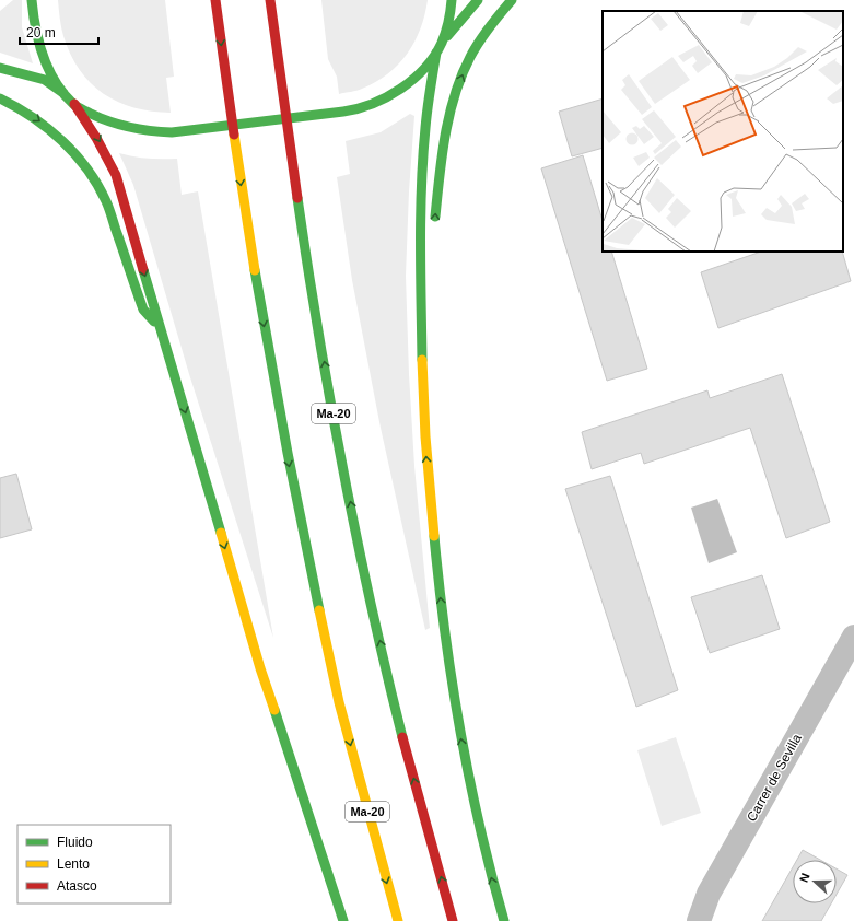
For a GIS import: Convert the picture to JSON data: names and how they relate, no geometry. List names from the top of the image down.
{
  "streets": {
    "main road": ["Ma-20"],
    "street": ["Carrer de Sevilla"]
  },
  "legend": ["Fluido", "Lento", "Atasco"],
  "scale_bar": "20 m",
  "north": "left"
}
